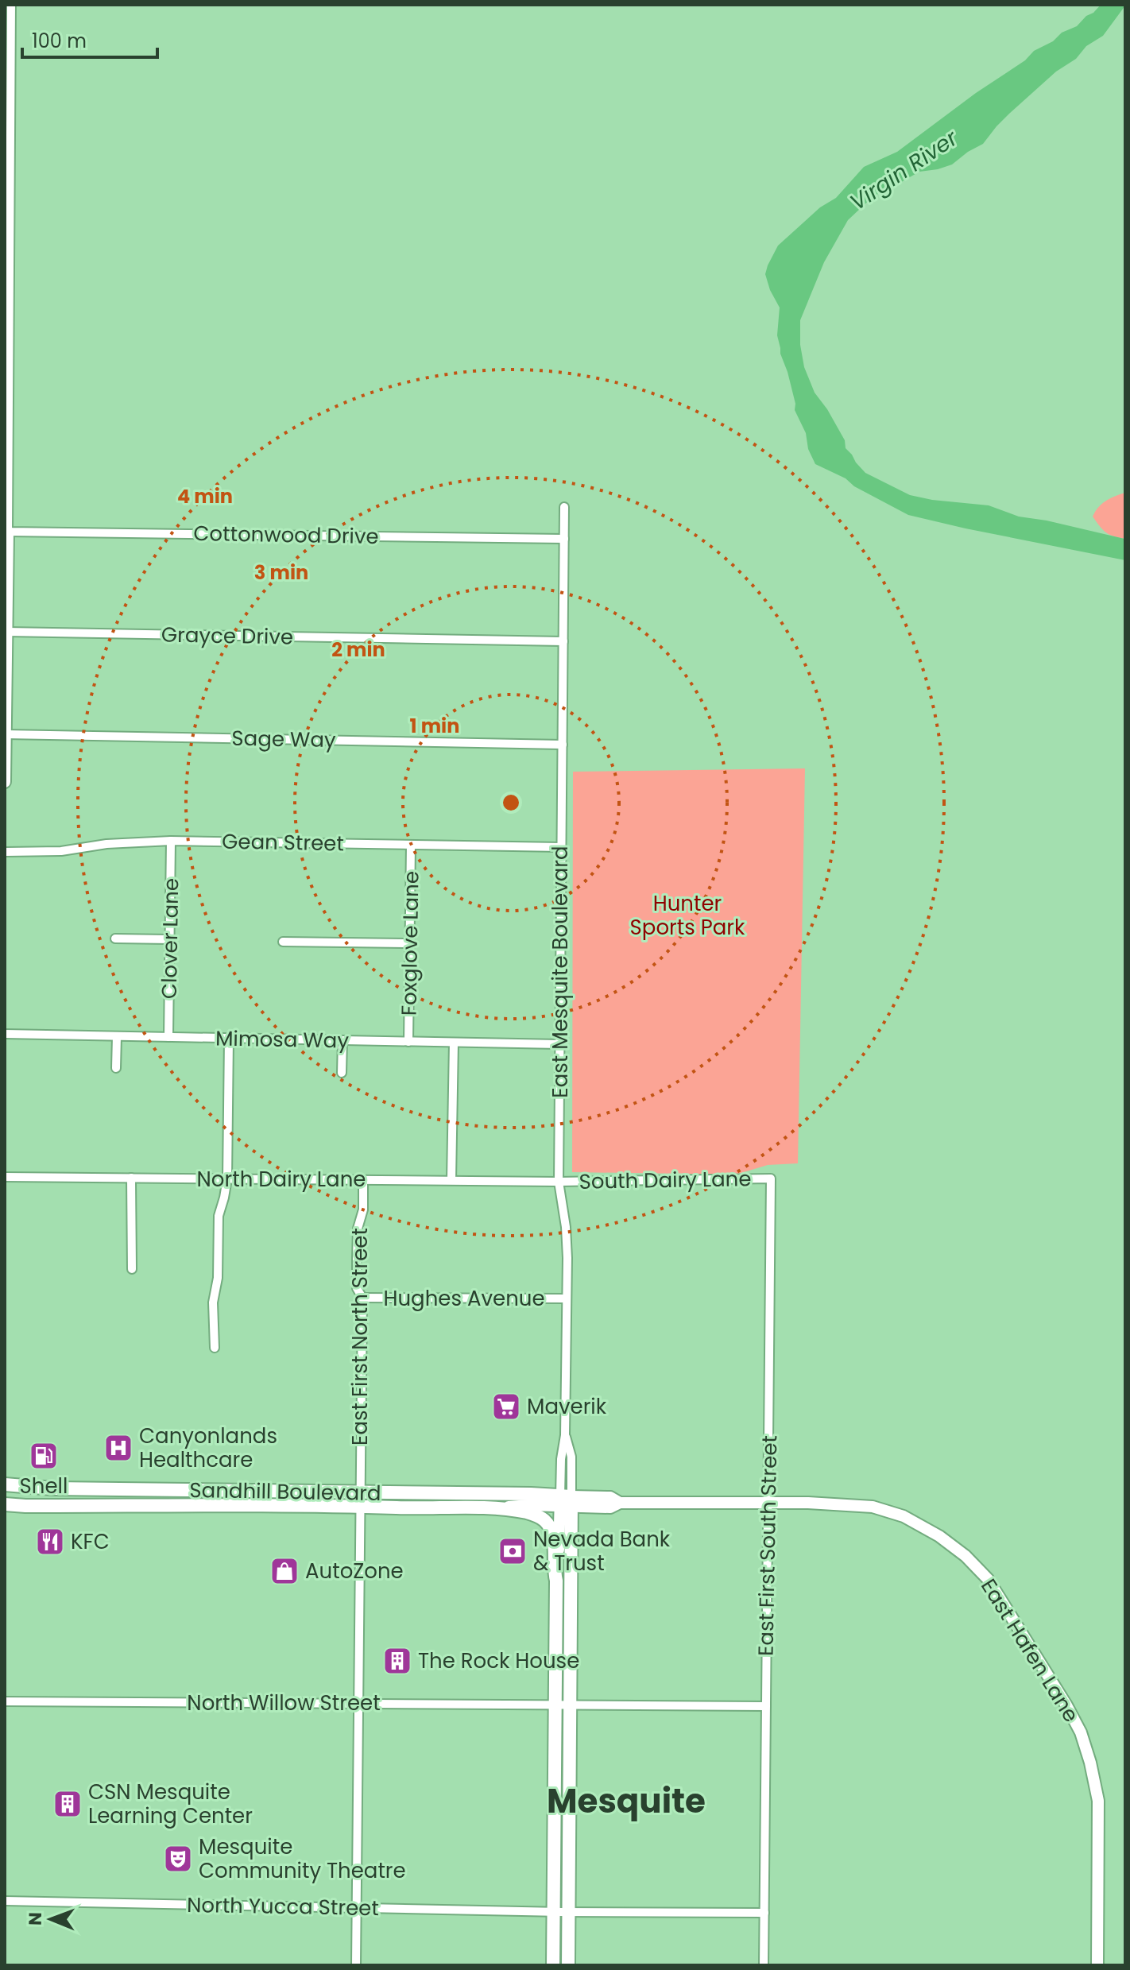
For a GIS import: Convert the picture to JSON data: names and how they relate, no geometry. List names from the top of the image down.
{
  "streets": {
    "main road": ["East Mesquite Boulevard", "Sandhill Boulevard", "East Hafen Lane"],
    "street": [
      "Cottonwood Drive",
      "Grayce Drive",
      "Sage Way",
      "Gean Street",
      "Clover Lane",
      "Foxglove Lane",
      "Mimosa Way",
      "North Dairy Lane",
      "South Dairy Lane",
      "Hughes Avenue",
      "East First North Street",
      "East First South Street",
      "North Willow Street",
      "North Yucca Street"
    ]
  },
  "crossings": [
    ["Cottonwood Drive", "East Mesquite Boulevard"],
    ["Grayce Drive", "East Mesquite Boulevard"],
    ["Sage Way", "East Mesquite Boulevard"],
    ["Gean Street", "Clover Lane"],
    ["Gean Street", "Foxglove Lane"],
    ["Gean Street", "East Mesquite Boulevard"],
    ["Clover Lane", "Mimosa Way"],
    ["Foxglove Lane", "Mimosa Way"],
    ["East Mesquite Boulevard", "Mimosa Way"],
    ["East Mesquite Boulevard", "North Dairy Lane"],
    ["East Mesquite Boulevard", "South Dairy Lane"],
    ["East Mesquite Boulevard", "Hughes Avenue"],
    ["East Mesquite Boulevard", "Sandhill Boulevard"],
    ["East Mesquite Boulevard", "East Hafen Lane"],
    ["East Mesquite Boulevard", "North Willow Street"],
    ["East Mesquite Boulevard", "North Yucca Street"],
    ["North Dairy Lane", "South Dairy Lane"],
    ["North Dairy Lane", "East First North Street"],
    ["South Dairy Lane", "East First South Street"],
    ["Hughes Avenue", "East First North Street"],
    ["East First North Street", "Sandhill Boulevard"],
    ["East First North Street", "North Willow Street"],
    ["East First North Street", "North Yucca Street"],
    ["Sandhill Boulevard", "East Hafen Lane"],
    ["East First South Street", "East Hafen Lane"],
    ["East First South Street", "North Willow Street"],
    ["East First South Street", "North Yucca Street"]
  ],
  "districts": ["Mesquite"],
  "water": ["Virgin River"],
  "parks": ["Hunter Sports Park"],
  "places": {
    "supermarket": ["Maverik"],
    "hospital": ["Canyonlands Healthcare"],
    "fuel station": ["Shell"],
    "restaurant": ["KFC"],
    "bank": ["Nevada Bank & Trust"],
    "shop": ["AutoZone"],
    "building": ["The Rock House", "CSN Mesquite Learning Center"],
    "theatre": ["Mesquite Community Theatre"]
  },
  "scale_bar": "100 m",
  "north": "left",
  "rings": [
    "4 min",
    "3 min",
    "2 min",
    "1 min"
  ]
}
